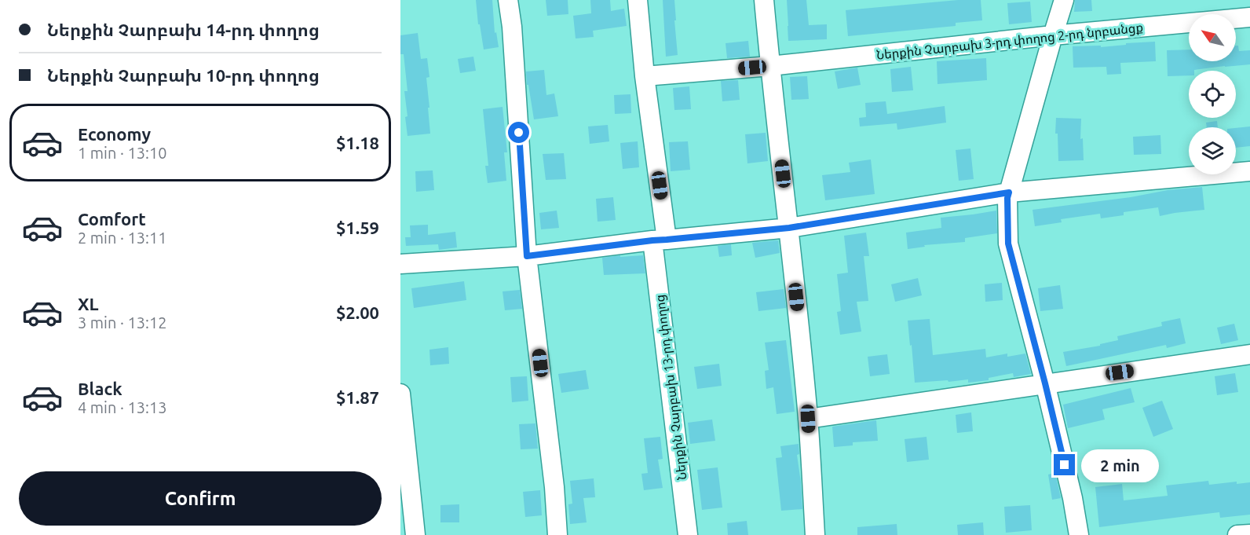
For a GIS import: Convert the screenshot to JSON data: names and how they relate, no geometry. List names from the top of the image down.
{
  "streets": {
    "street": ["Ներքին Չարբախ 3-րդ փողոց 2-րդ նրբանցք", "Ներքին Չարբախ 13-րդ փողոց"]
  },
  "crossings": [
    ["Ներքին Չարբախ 3-րդ փողոց 2-րդ նրբանցք", "Ներքին Չարբախ 13-րդ փողոց"]
  ],
  "north": "top left",
  "page": {
    "banner": ["Ներքին Չարբախ 14-րդ փողոց", "Ներքին Չարբախ 10-րդ փողոց"],
    "list": [
      {
        "name": "Economy",
        "note": "1 min · 13:10",
        "value": "$1.18"
      },
      {
        "name": "Comfort",
        "note": "2 min · 13:11",
        "value": "$1.59"
      },
      {
        "name": "XL",
        "note": "3 min · 13:12",
        "value": "$2.00"
      },
      {
        "name": "Black",
        "note": "4 min · 13:13",
        "value": "$1.87"
      }
    ],
    "bubble": "2 min",
    "buttons": "Confirm"
  }
}
